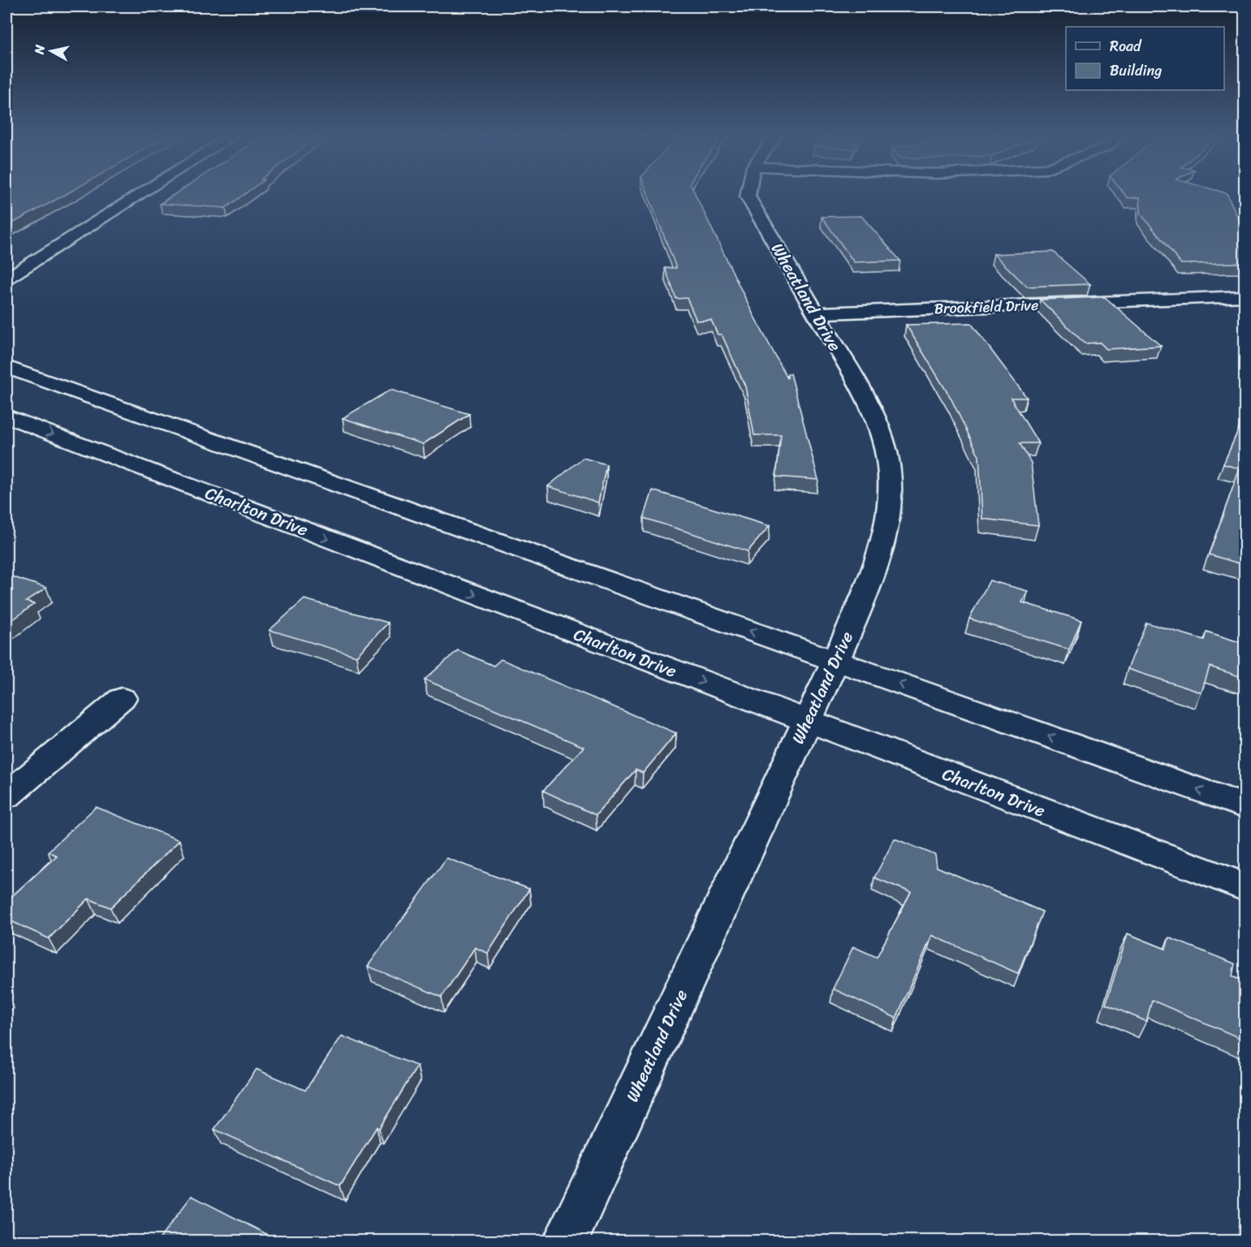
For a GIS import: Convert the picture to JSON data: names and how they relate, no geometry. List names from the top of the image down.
{
  "streets": {
    "street": ["Wheatland Drive", "Brookfield Drive", "Charlton Drive"]
  },
  "crossings": [
    ["Wheatland Drive", "Brookfield Drive"],
    ["Wheatland Drive", "Charlton Drive"]
  ],
  "legend": ["Road", "Building"],
  "north": "left"
}
